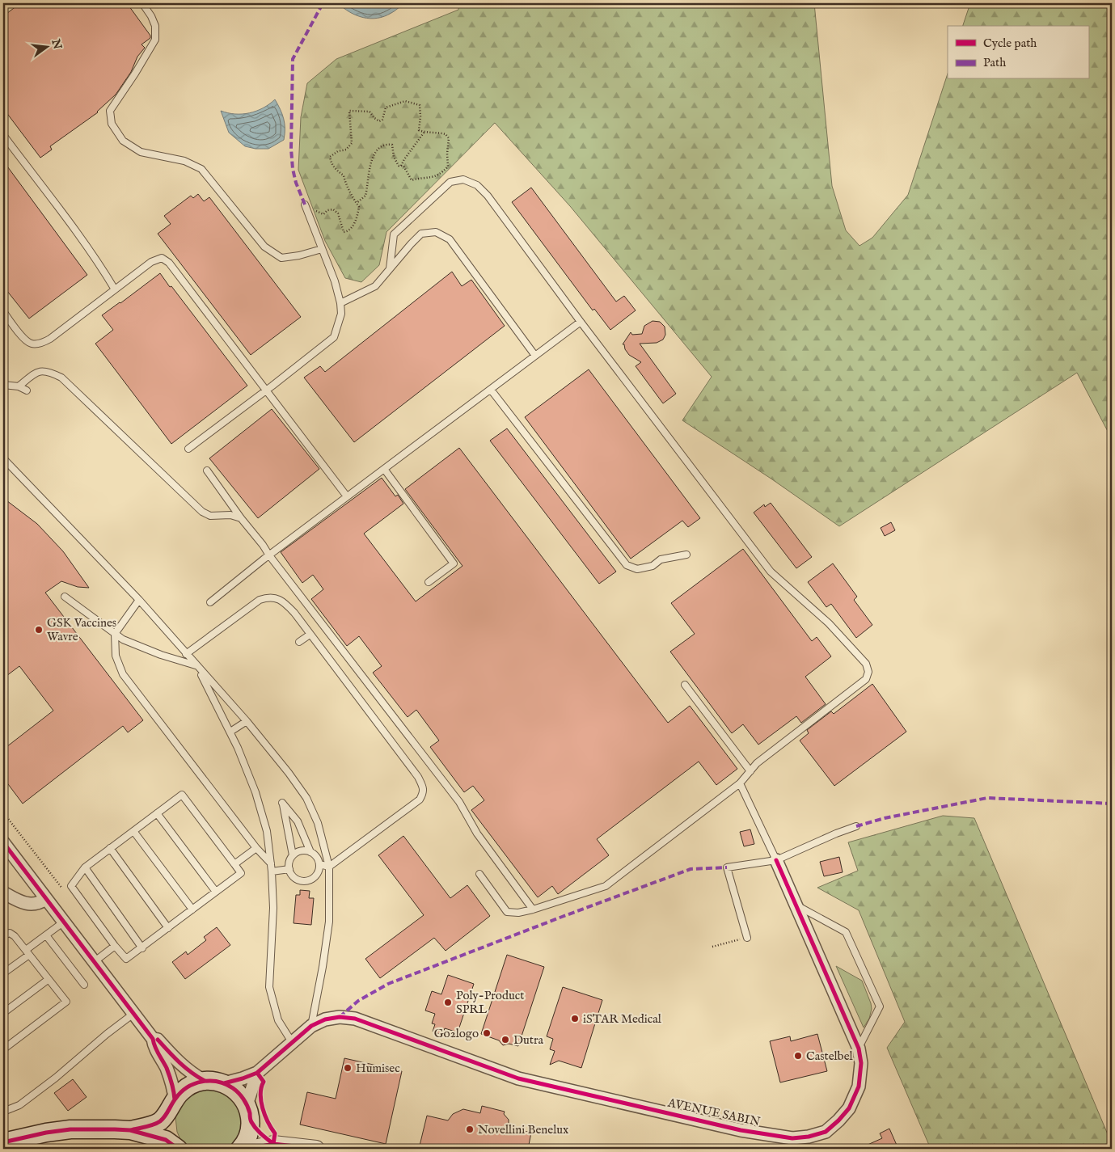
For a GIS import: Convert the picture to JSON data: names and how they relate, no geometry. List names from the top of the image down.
{
  "streets": {
    "street": ["AVENUE SABIN"]
  },
  "places": [
    "GSK Vaccines Wavre",
    "Poly-Product SPRL",
    "iSTAR Medical",
    "Go2logo",
    "Dutra",
    "Castelbel",
    "Humisec",
    "Novellini Benelux"
  ],
  "legend": ["Cycle path", "Path"],
  "north": "right"
}
